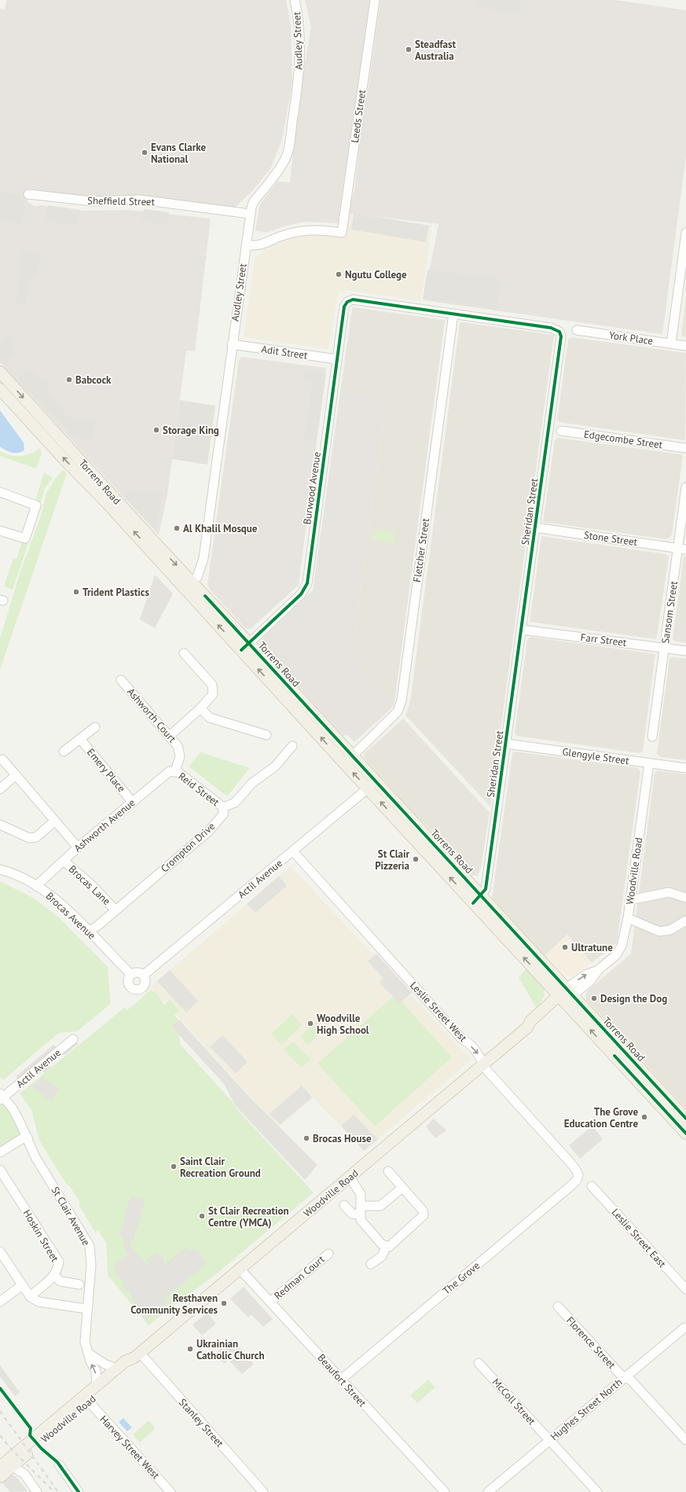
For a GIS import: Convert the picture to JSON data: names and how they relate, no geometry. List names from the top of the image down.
{
  "streets": {
    "main road": ["Torrens Road", "Woodville Road"],
    "street": [
      "Audley Street",
      "Leeds Street",
      "Sheffield Street",
      "York Place",
      "Adit Street",
      "Edgecombe Street",
      "Burwood Avenue",
      "Sheridan Street",
      "Stone Street",
      "Fletcher Street",
      "Sansom Street",
      "Farr Street",
      "Ashworth Court",
      "Glengyle Street",
      "Emery Place",
      "Reid Street",
      "Ashworth Avenue",
      "Crompton Drive",
      "Actil Avenue",
      "Brocas Lane",
      "Brocas Avenue",
      "Leslie Street West",
      "St Clair Avenue",
      "Hoskin Street",
      "Leslie Street East",
      "Redman Court",
      "The Grove",
      "Florence Street",
      "Beaufort Street",
      "McColl Street",
      "Hughes Street North",
      "Stanley Street",
      "Harvey Street West"
    ]
  },
  "crossings": [
    ["Audley Street", "Leeds Street"],
    ["Audley Street", "Sheffield Street"],
    ["Audley Street", "Adit Street"],
    ["Audley Street", "Torrens Road"],
    ["Adit Street", "Burwood Avenue"],
    ["Torrens Road", "Burwood Avenue"],
    ["Torrens Road", "Sheridan Street"],
    ["Torrens Road", "Fletcher Street"],
    ["Torrens Road", "Woodville Road"],
    ["Torrens Road", "Actil Avenue"],
    ["Burwood Avenue", "Sheridan Street"],
    ["Sheridan Street", "Stone Street"],
    ["Sheridan Street", "Fletcher Street"],
    ["Sheridan Street", "Farr Street"],
    ["Sheridan Street", "Glengyle Street"],
    ["Stone Street", "Sansom Street"],
    ["Sansom Street", "Farr Street"],
    ["Ashworth Court", "Reid Street"],
    ["Ashworth Court", "Ashworth Avenue"],
    ["Glengyle Street", "Woodville Road"],
    ["Emery Place", "Ashworth Avenue"],
    ["Reid Street", "Ashworth Avenue"],
    ["Reid Street", "Crompton Drive"],
    ["Ashworth Avenue", "Brocas Lane"],
    ["Ashworth Avenue", "Brocas Avenue"],
    ["Crompton Drive", "Brocas Lane"],
    ["Crompton Drive", "Brocas Avenue"],
    ["Woodville Road", "Leslie Street West"],
    ["Woodville Road", "St Clair Avenue"],
    ["Woodville Road", "Beaufort Street"],
    ["Woodville Road", "Stanley Street"],
    ["Woodville Road", "Harvey Street West"],
    ["Actil Avenue", "Brocas Avenue"],
    ["Actil Avenue", "Leslie Street West"],
    ["Actil Avenue", "St Clair Avenue"],
    ["Leslie Street West", "The Grove"],
    ["Redman Court", "Beaufort Street"],
    ["The Grove", "Beaufort Street"],
    ["Florence Street", "Hughes Street North"],
    ["McColl Street", "Hughes Street North"]
  ],
  "one_way": ["Leslie Street West"],
  "places": [
    "Steadfast Australia",
    "Evans Clarke National",
    "Ngutu College",
    "Babcock",
    "Storage King",
    "Al Khalil Mosque",
    "Trident Plastics",
    "St Clair Pizzeria",
    "Ultratune",
    "Design the Dog",
    "Woodville High School",
    "The Grove Education Centre",
    "Brocas House",
    "Saint Clair Recreation Ground",
    "St Clair Recreation Centre (YMCA)",
    "Resthaven Community Services",
    "Ukrainian Catholic Church"
  ]
}
